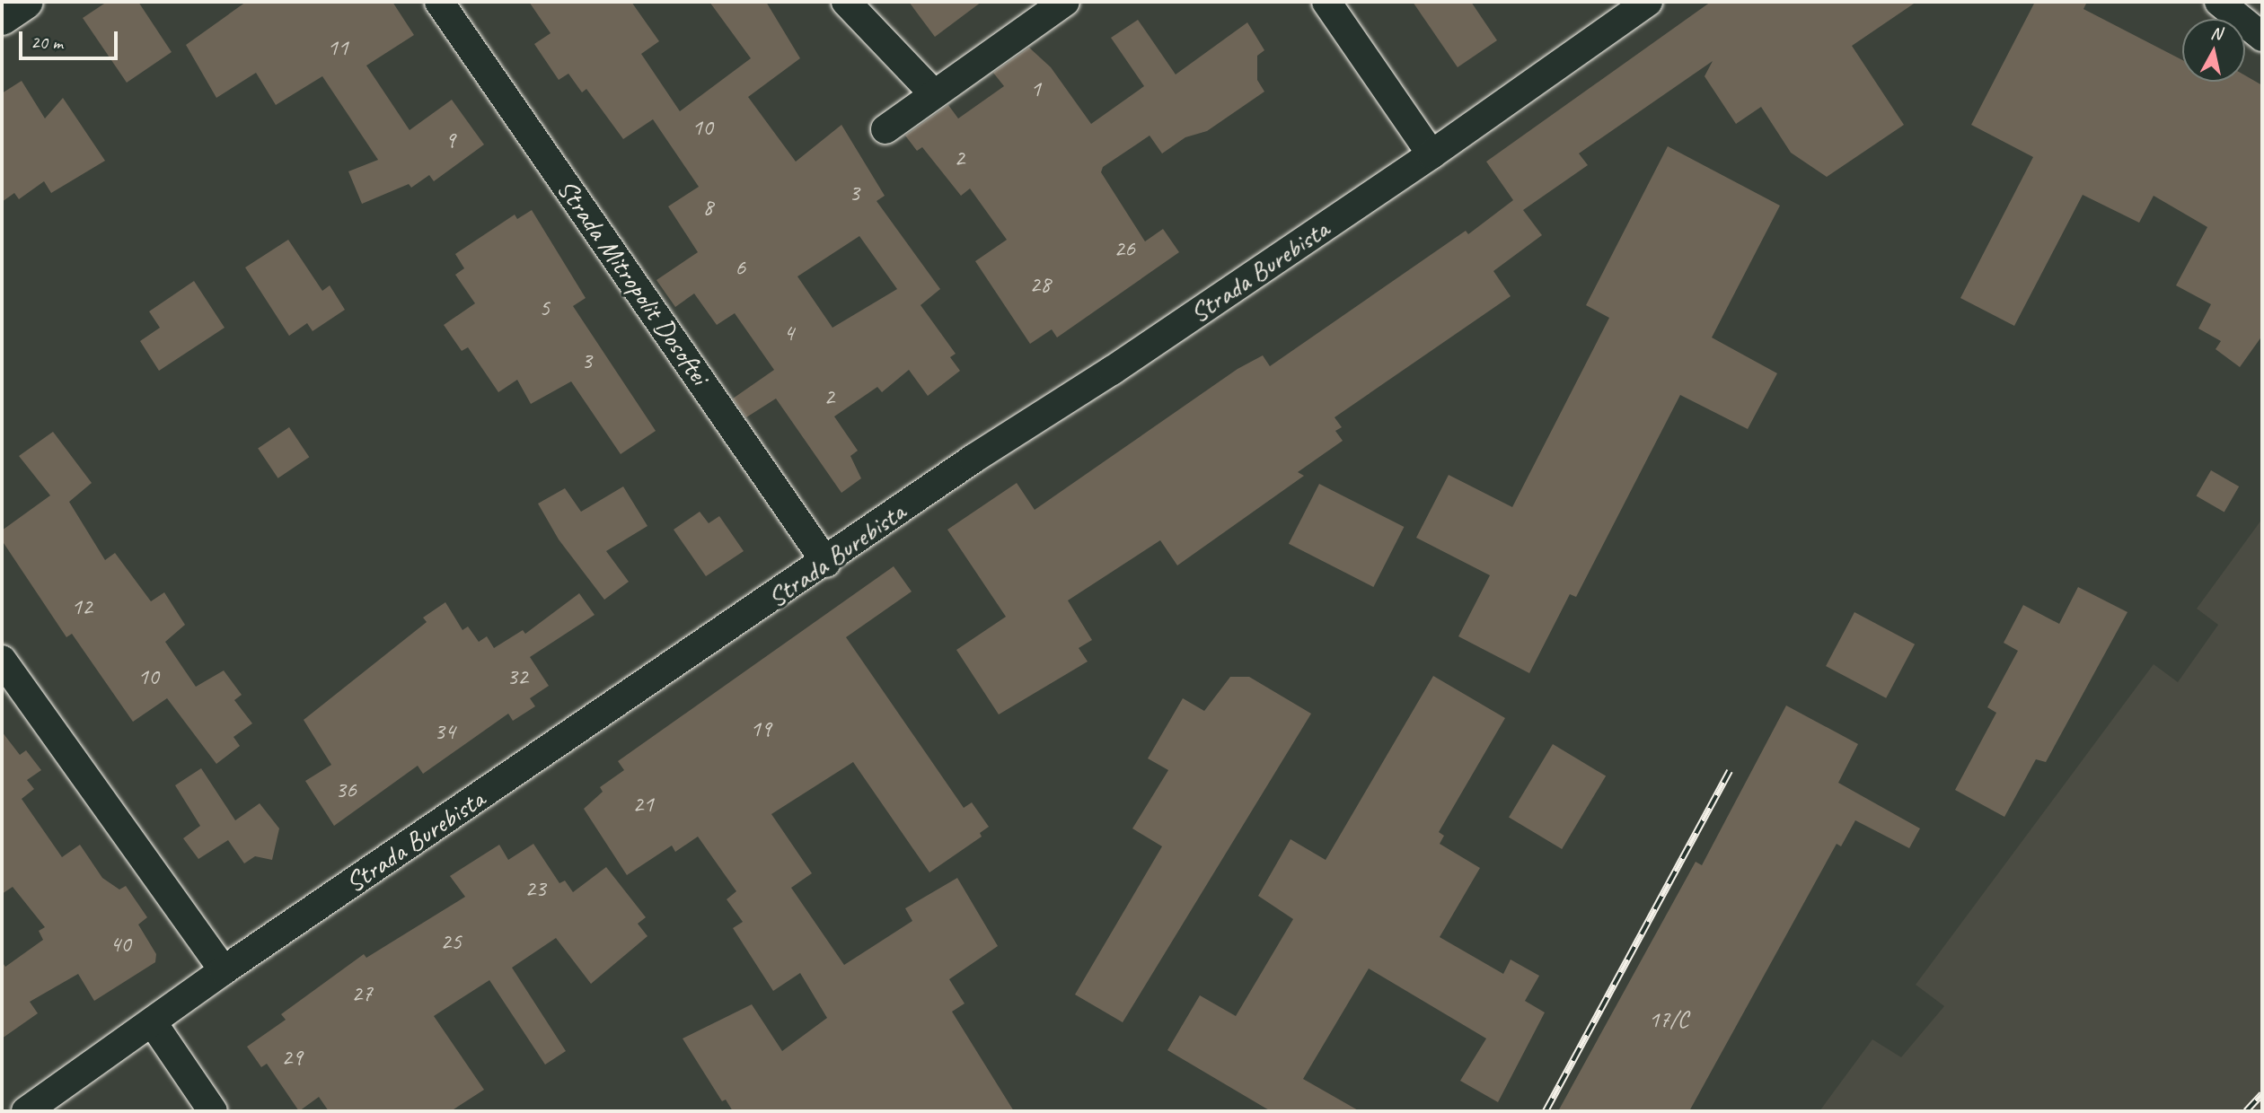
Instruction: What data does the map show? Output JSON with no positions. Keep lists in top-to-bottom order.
{
  "streets": {
    "street": ["Strada Burebista", "Strada Mitropolit Dosoftei"]
  },
  "crossings": [
    ["Strada Burebista", "Strada Mitropolit Dosoftei"]
  ],
  "house_numbers": [
    "11",
    "1",
    "10",
    "9",
    "2",
    "3",
    "8",
    "26",
    "6",
    "28",
    "5",
    "4",
    "3",
    "2",
    "12",
    "10",
    "32",
    "19",
    "34",
    "36",
    "21",
    "23",
    "25",
    "40",
    "27",
    "17/C",
    "29"
  ],
  "scale_bar": "20 m",
  "north": "top"
}
